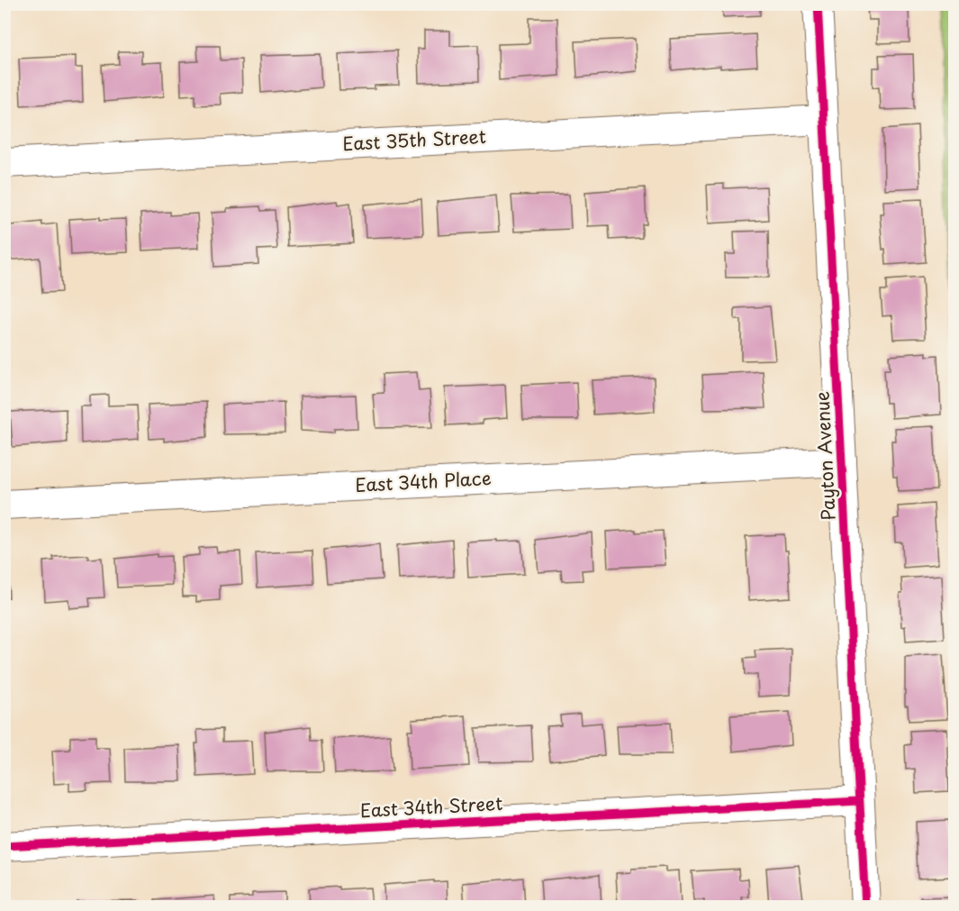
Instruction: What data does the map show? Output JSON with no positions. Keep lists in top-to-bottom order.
{
  "streets": {
    "street": [
      "East 35th Street",
      "Payton Avenue",
      "East 34th Place",
      "East 34th Street"
    ]
  },
  "crossings": [
    ["East 35th Street", "Payton Avenue"],
    ["Payton Avenue", "East 34th Place"],
    ["Payton Avenue", "East 34th Street"]
  ]
}
